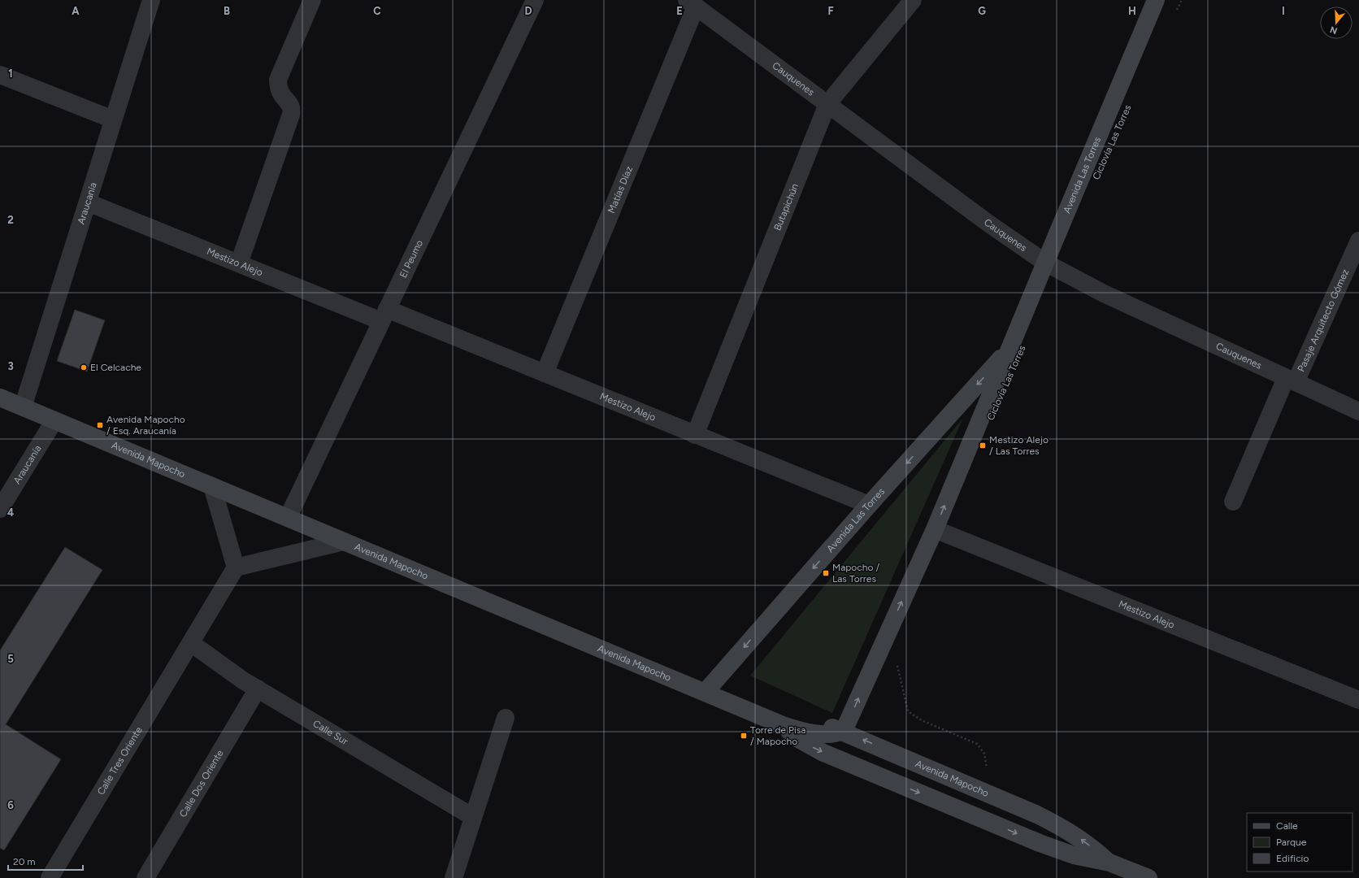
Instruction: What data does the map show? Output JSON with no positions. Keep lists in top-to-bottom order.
{
  "streets": {
    "main road": ["Avenida Las Torres", "Avenida Mapocho"],
    "street": [
      "Cauquenes",
      "Matías Díaz",
      "Araucanía",
      "Butapichún",
      "El Peumo",
      "Mestizo Alejo",
      "Pasaje Arquitecto Gómez",
      "Calle Sur",
      "Calle Tres Oriente",
      "Calle Dos Oriente"
    ]
  },
  "crossings": [
    ["Cauquenes", "Avenida Las Torres"],
    ["Cauquenes", "Matías Díaz"],
    ["Cauquenes", "Butapichún"],
    ["Cauquenes", "Pasaje Arquitecto Gómez"],
    ["Avenida Las Torres", "Mestizo Alejo"],
    ["Avenida Las Torres", "Avenida Mapocho"],
    ["Matías Díaz", "Mestizo Alejo"],
    ["Araucanía", "Mestizo Alejo"],
    ["Araucanía", "Avenida Mapocho"],
    ["Butapichún", "Mestizo Alejo"],
    ["El Peumo", "Mestizo Alejo"],
    ["El Peumo", "Avenida Mapocho"],
    ["Calle Sur", "Calle Tres Oriente"],
    ["Calle Sur", "Calle Dos Oriente"]
  ],
  "places": {
    "other": ["El Celcache"],
    "transit": [
      "Avenida Mapocho / Esq. Araucanía",
      "Mestizo Alejo / Las Torres",
      "Mapocho / Las Torres",
      "Torre de Pisa / Mapocho"
    ]
  },
  "legend": ["Calle", "Parque", "Edificio"],
  "scale_bar": "20 m",
  "north": "bottom",
  "grid": {
    "columns": [
      "A",
      "B",
      "C",
      "D",
      "E",
      "F",
      "G",
      "H",
      "I"
    ],
    "rows": [
      "1",
      "2",
      "3",
      "4",
      "5",
      "6"
    ]
  }
}
